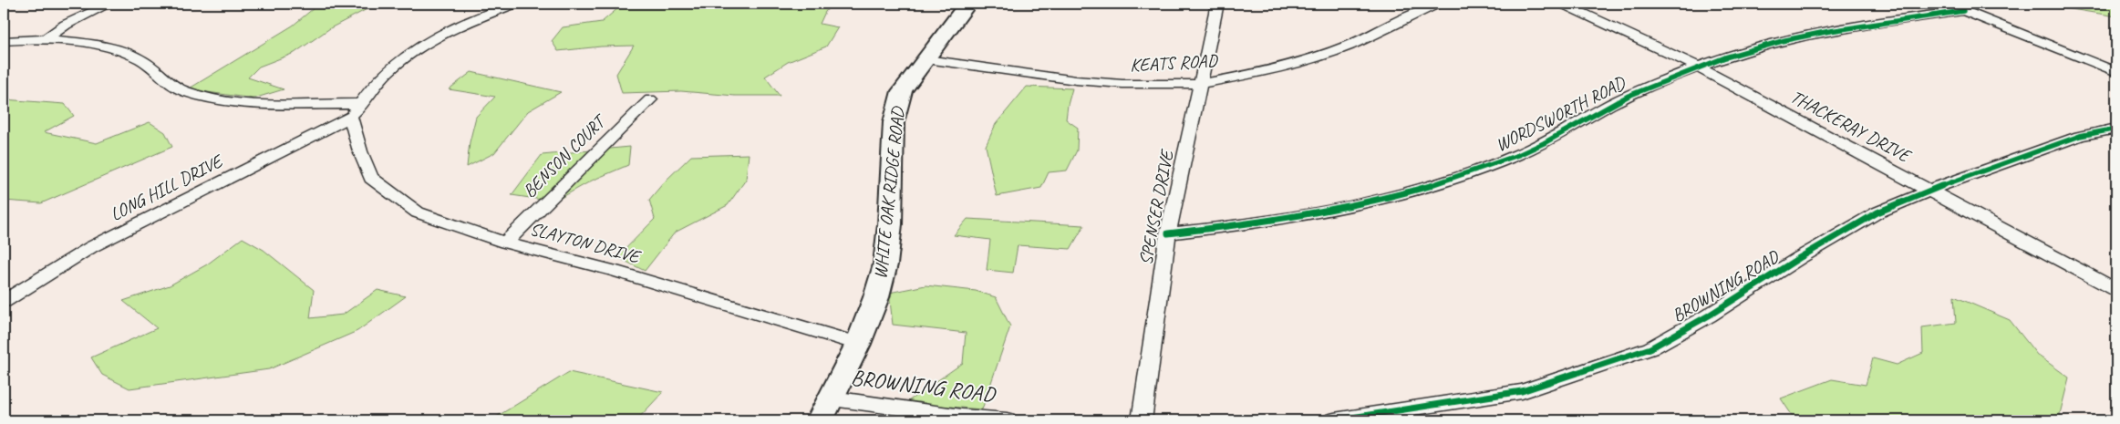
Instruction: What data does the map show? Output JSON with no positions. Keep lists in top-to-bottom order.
{
  "streets": {
    "street": [
      "KEATS ROAD",
      "WORDSWORTH ROAD",
      "THACKERAY DRIVE",
      "BENSON COURT",
      "LONG HILL DRIVE",
      "WHITE OAK RIDGE ROAD",
      "SPENSER DRIVE",
      "SLAYTON DRIVE",
      "BROWNING ROAD"
    ]
  },
  "crossings": [
    ["KEATS ROAD", "WHITE OAK RIDGE ROAD"],
    ["KEATS ROAD", "SPENSER DRIVE"],
    ["WORDSWORTH ROAD", "THACKERAY DRIVE"],
    ["WORDSWORTH ROAD", "SPENSER DRIVE"],
    ["THACKERAY DRIVE", "BROWNING ROAD"],
    ["BENSON COURT", "SLAYTON DRIVE"],
    ["LONG HILL DRIVE", "SLAYTON DRIVE"],
    ["WHITE OAK RIDGE ROAD", "SLAYTON DRIVE"],
    ["WHITE OAK RIDGE ROAD", "BROWNING ROAD"]
  ]
}
